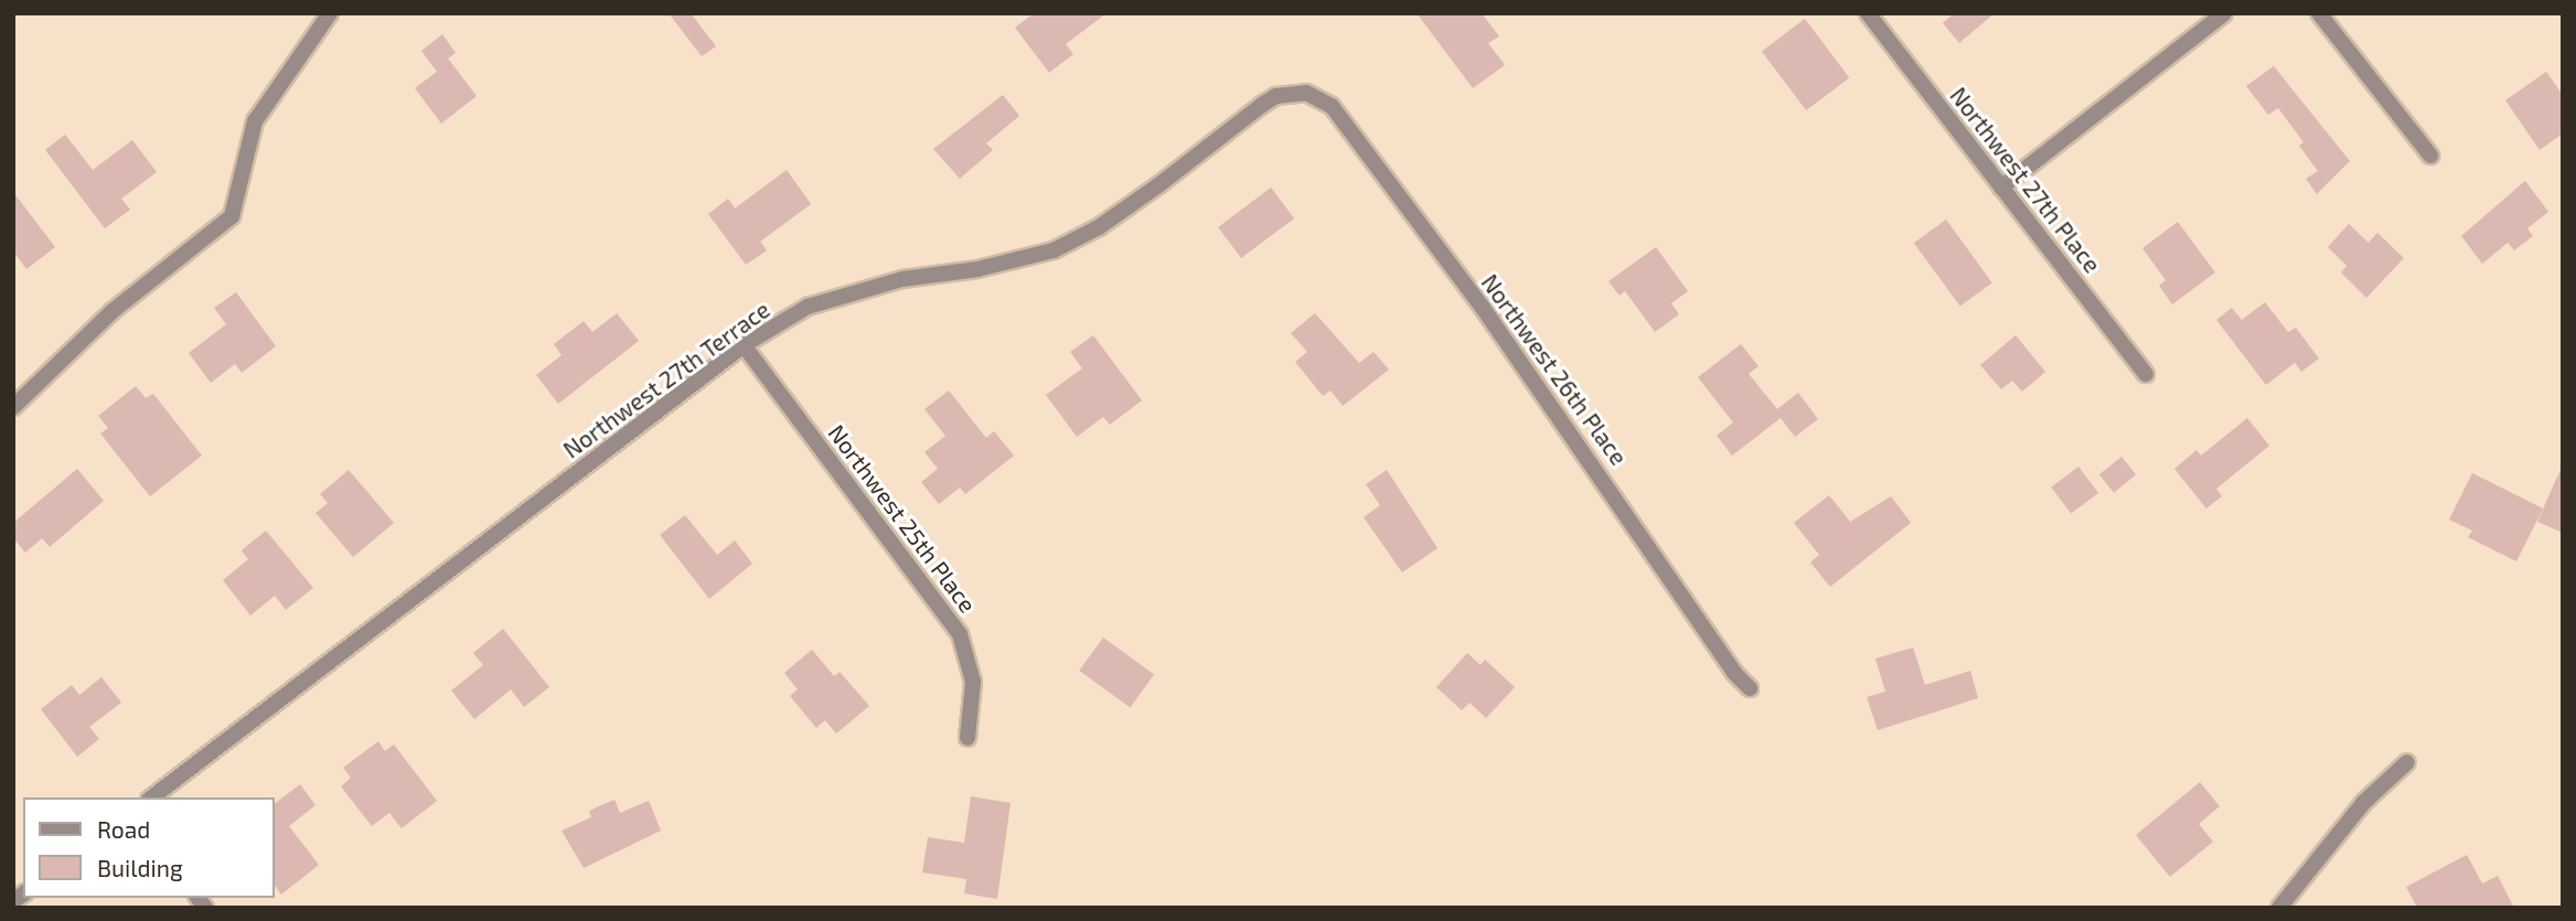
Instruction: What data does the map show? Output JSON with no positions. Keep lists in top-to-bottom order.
{
  "streets": {
    "street": [
      "Northwest 27th Place",
      "Northwest 26th Place",
      "Northwest 27th Terrace",
      "Northwest 25th Place"
    ]
  },
  "crossings": [
    ["Northwest 26th Place", "Northwest 27th Terrace"],
    ["Northwest 27th Terrace", "Northwest 25th Place"]
  ],
  "legend": ["Road", "Building"]
}
